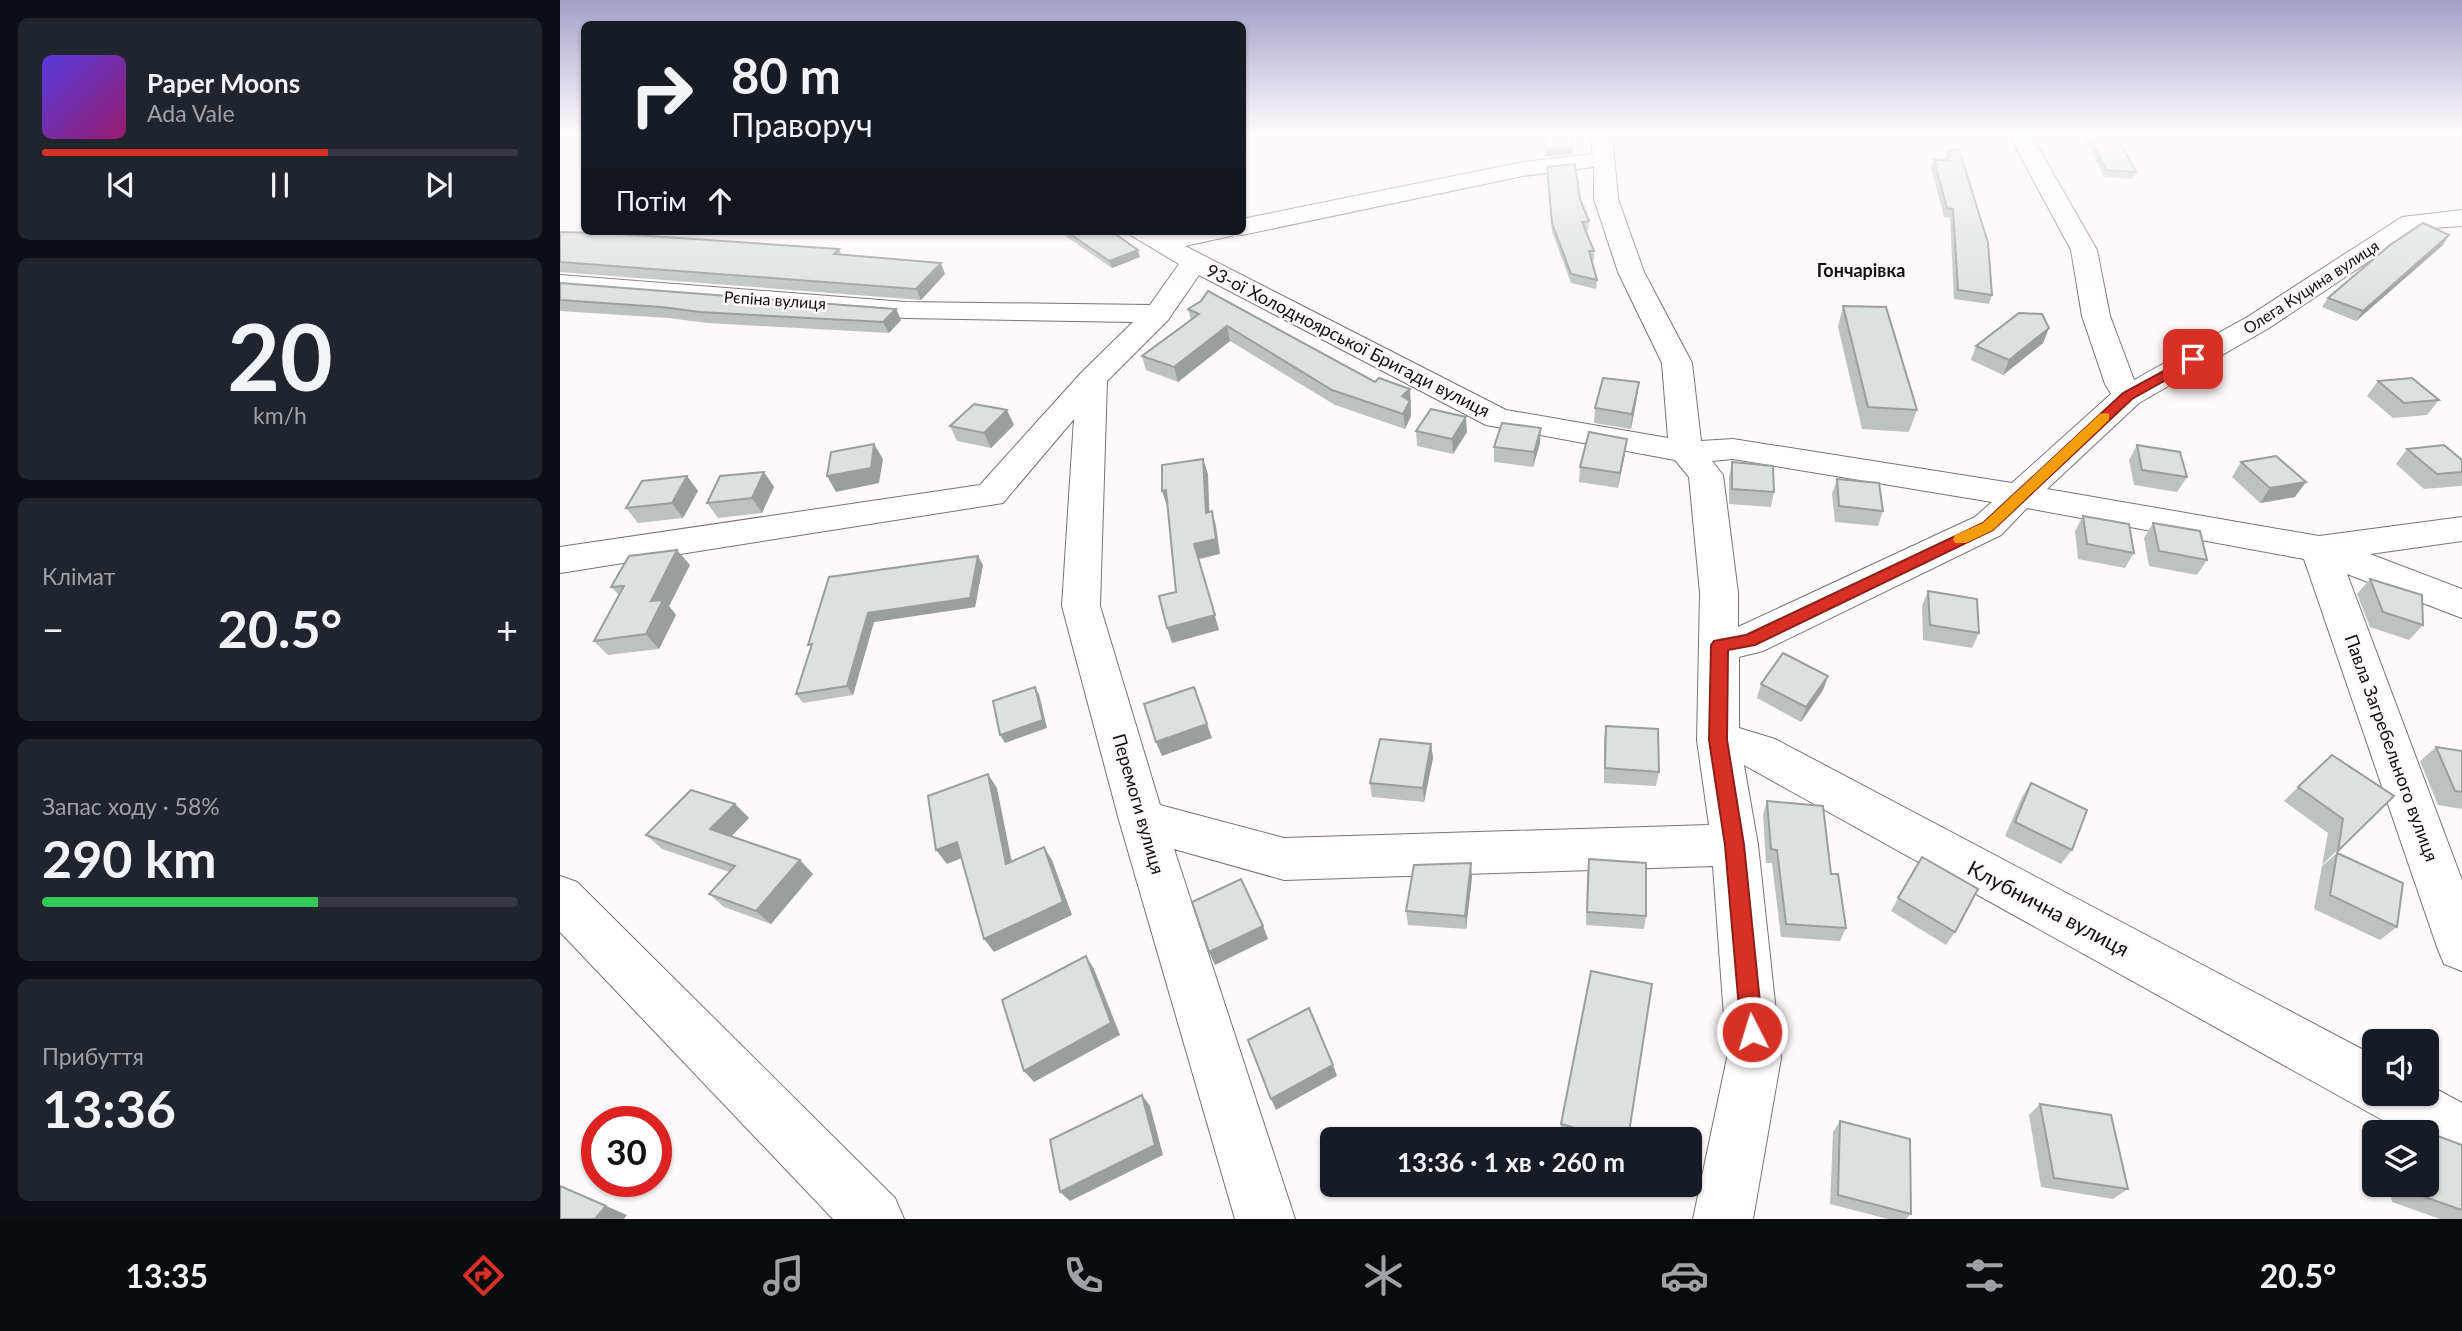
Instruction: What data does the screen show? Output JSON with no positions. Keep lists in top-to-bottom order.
{
  "streets": {
    "street": [
      "Олега Куцина вулиця",
      "Рєпіна вулиця",
      "93-ої Холодноярської Бригади вулиця",
      "Павла Загребельного вулиця",
      "Перемоги вулиця",
      "Клубнична вулиця"
    ]
  },
  "crossings": [
    ["Олега Куцина вулиця", "93-ої Холодноярської Бригади вулиця"],
    ["93-ої Холодноярської Бригади вулиця", "Павла Загребельного вулиця"]
  ],
  "districts": ["Гончарівка"],
  "page": {
    "turn": ["80 m", "Праворуч"],
    "song": ["Paper Moons", "Ada Vale"],
    "then": "Потім",
    "tile": [
      ["20", "km/h"],
      "Клімат",
      ["Запас ходу · 58%", "290 km"],
      ["Прибуття", "13:36"]
    ],
    "heat": ["−", "20.5°", "+"],
    "limit": "30",
    "trip": "13:36 · 1 хв · 260 m",
    "tabs": ["13:35", "20.5°"]
  }
}
